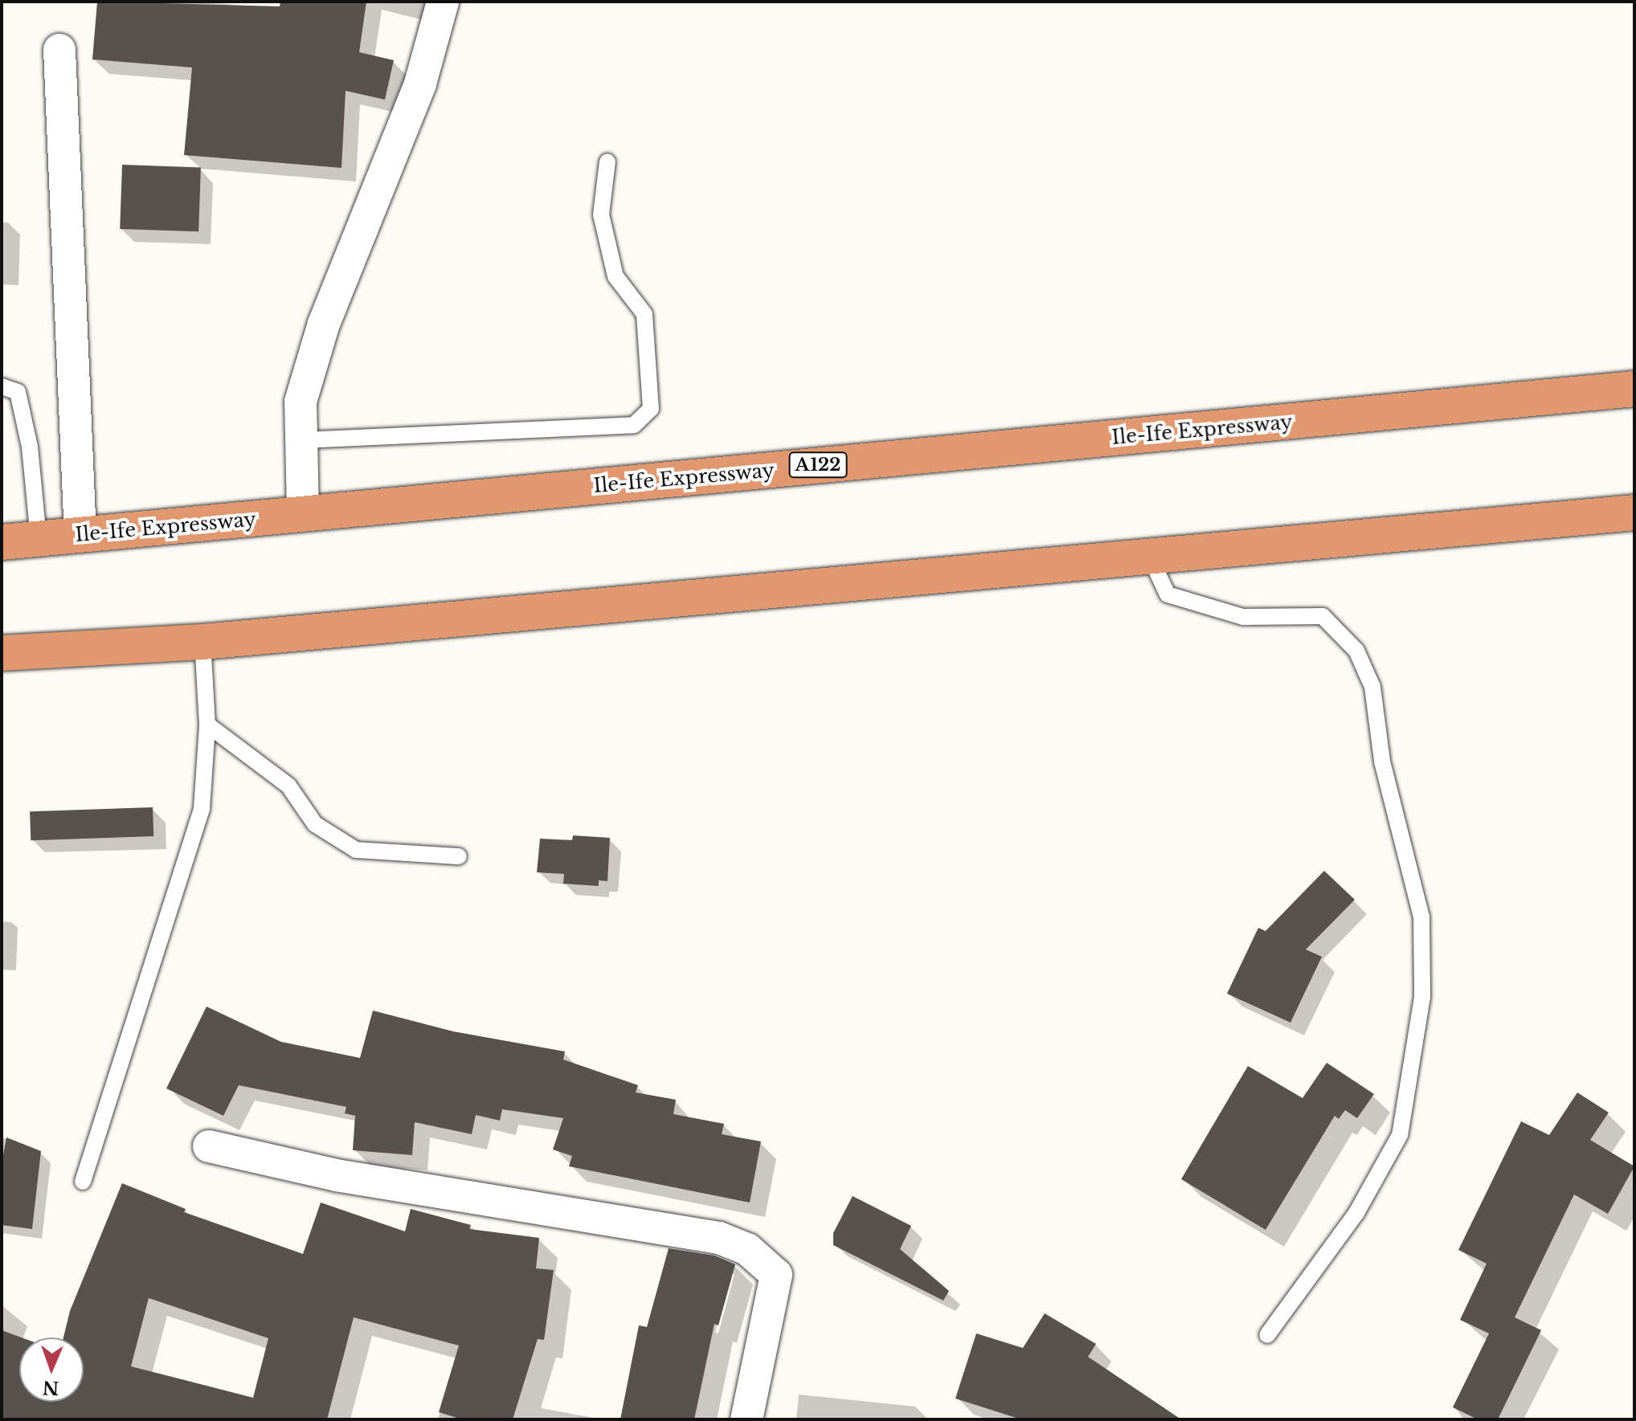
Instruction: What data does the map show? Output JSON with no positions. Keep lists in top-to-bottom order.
{
  "streets": {
    "highway": ["Ile-Ife Expressway", "A122"]
  },
  "north": "bottom"
}
